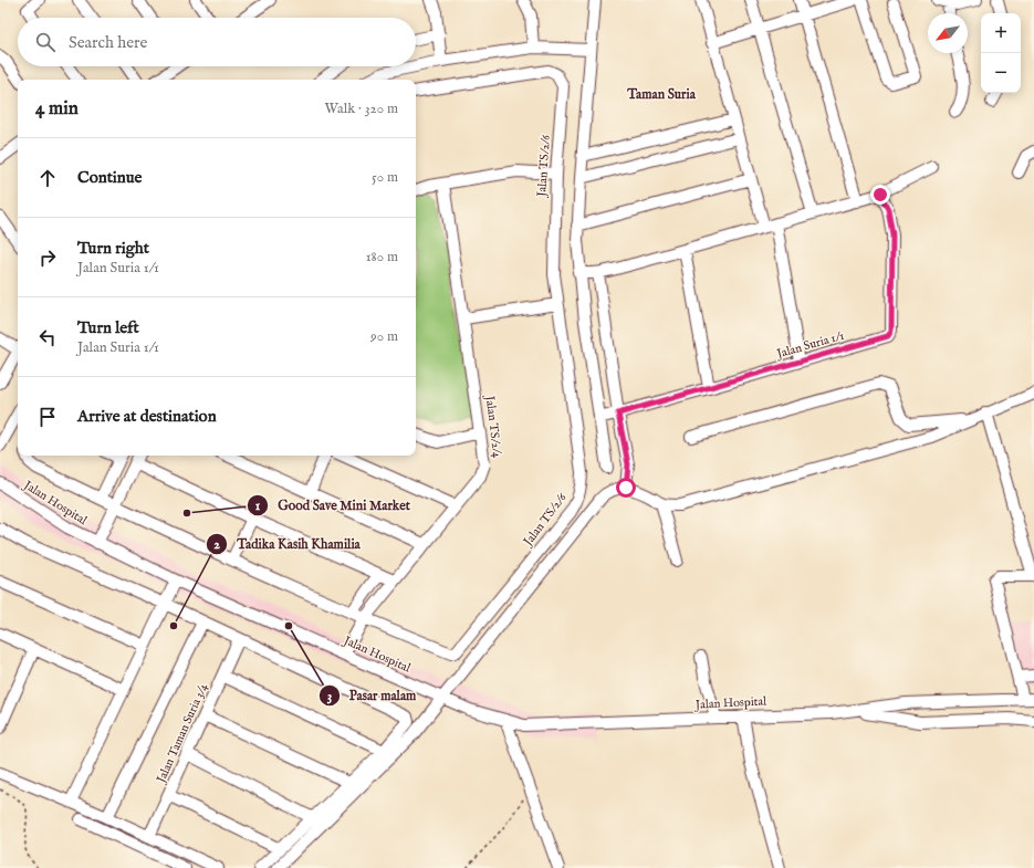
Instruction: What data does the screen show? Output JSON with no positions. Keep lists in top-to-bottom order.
{
  "streets": {
    "street": [
      "Jalan TS/2/6",
      "Jalan Suria 1/1",
      "Jalan TS/2/4",
      "Jalan Hospital",
      "Jalan Taman Suria 3/4"
    ]
  },
  "crossings": [
    ["Jalan TS/2/6", "Jalan TS/2/4"],
    ["Jalan TS/2/4", "Jalan Hospital"]
  ],
  "districts": ["Taman Suria"],
  "places": ["Good Save Mini Market", "Tadika Kasih Khamilia", "Pasar malam"],
  "north": "bottom left",
  "page": {
    "map_buttons": ["+", "−"],
    "search": "Search here",
    "heading": ["4 min", "Walk · 320 m"],
    "list": [
      ["Continue", "50 m"],
      ["Turn right", "Jalan Suria 1/1", "180 m"],
      ["Turn left", "Jalan Suria 1/1", "90 m"],
      "Arrive at destination"
    ]
  }
}
